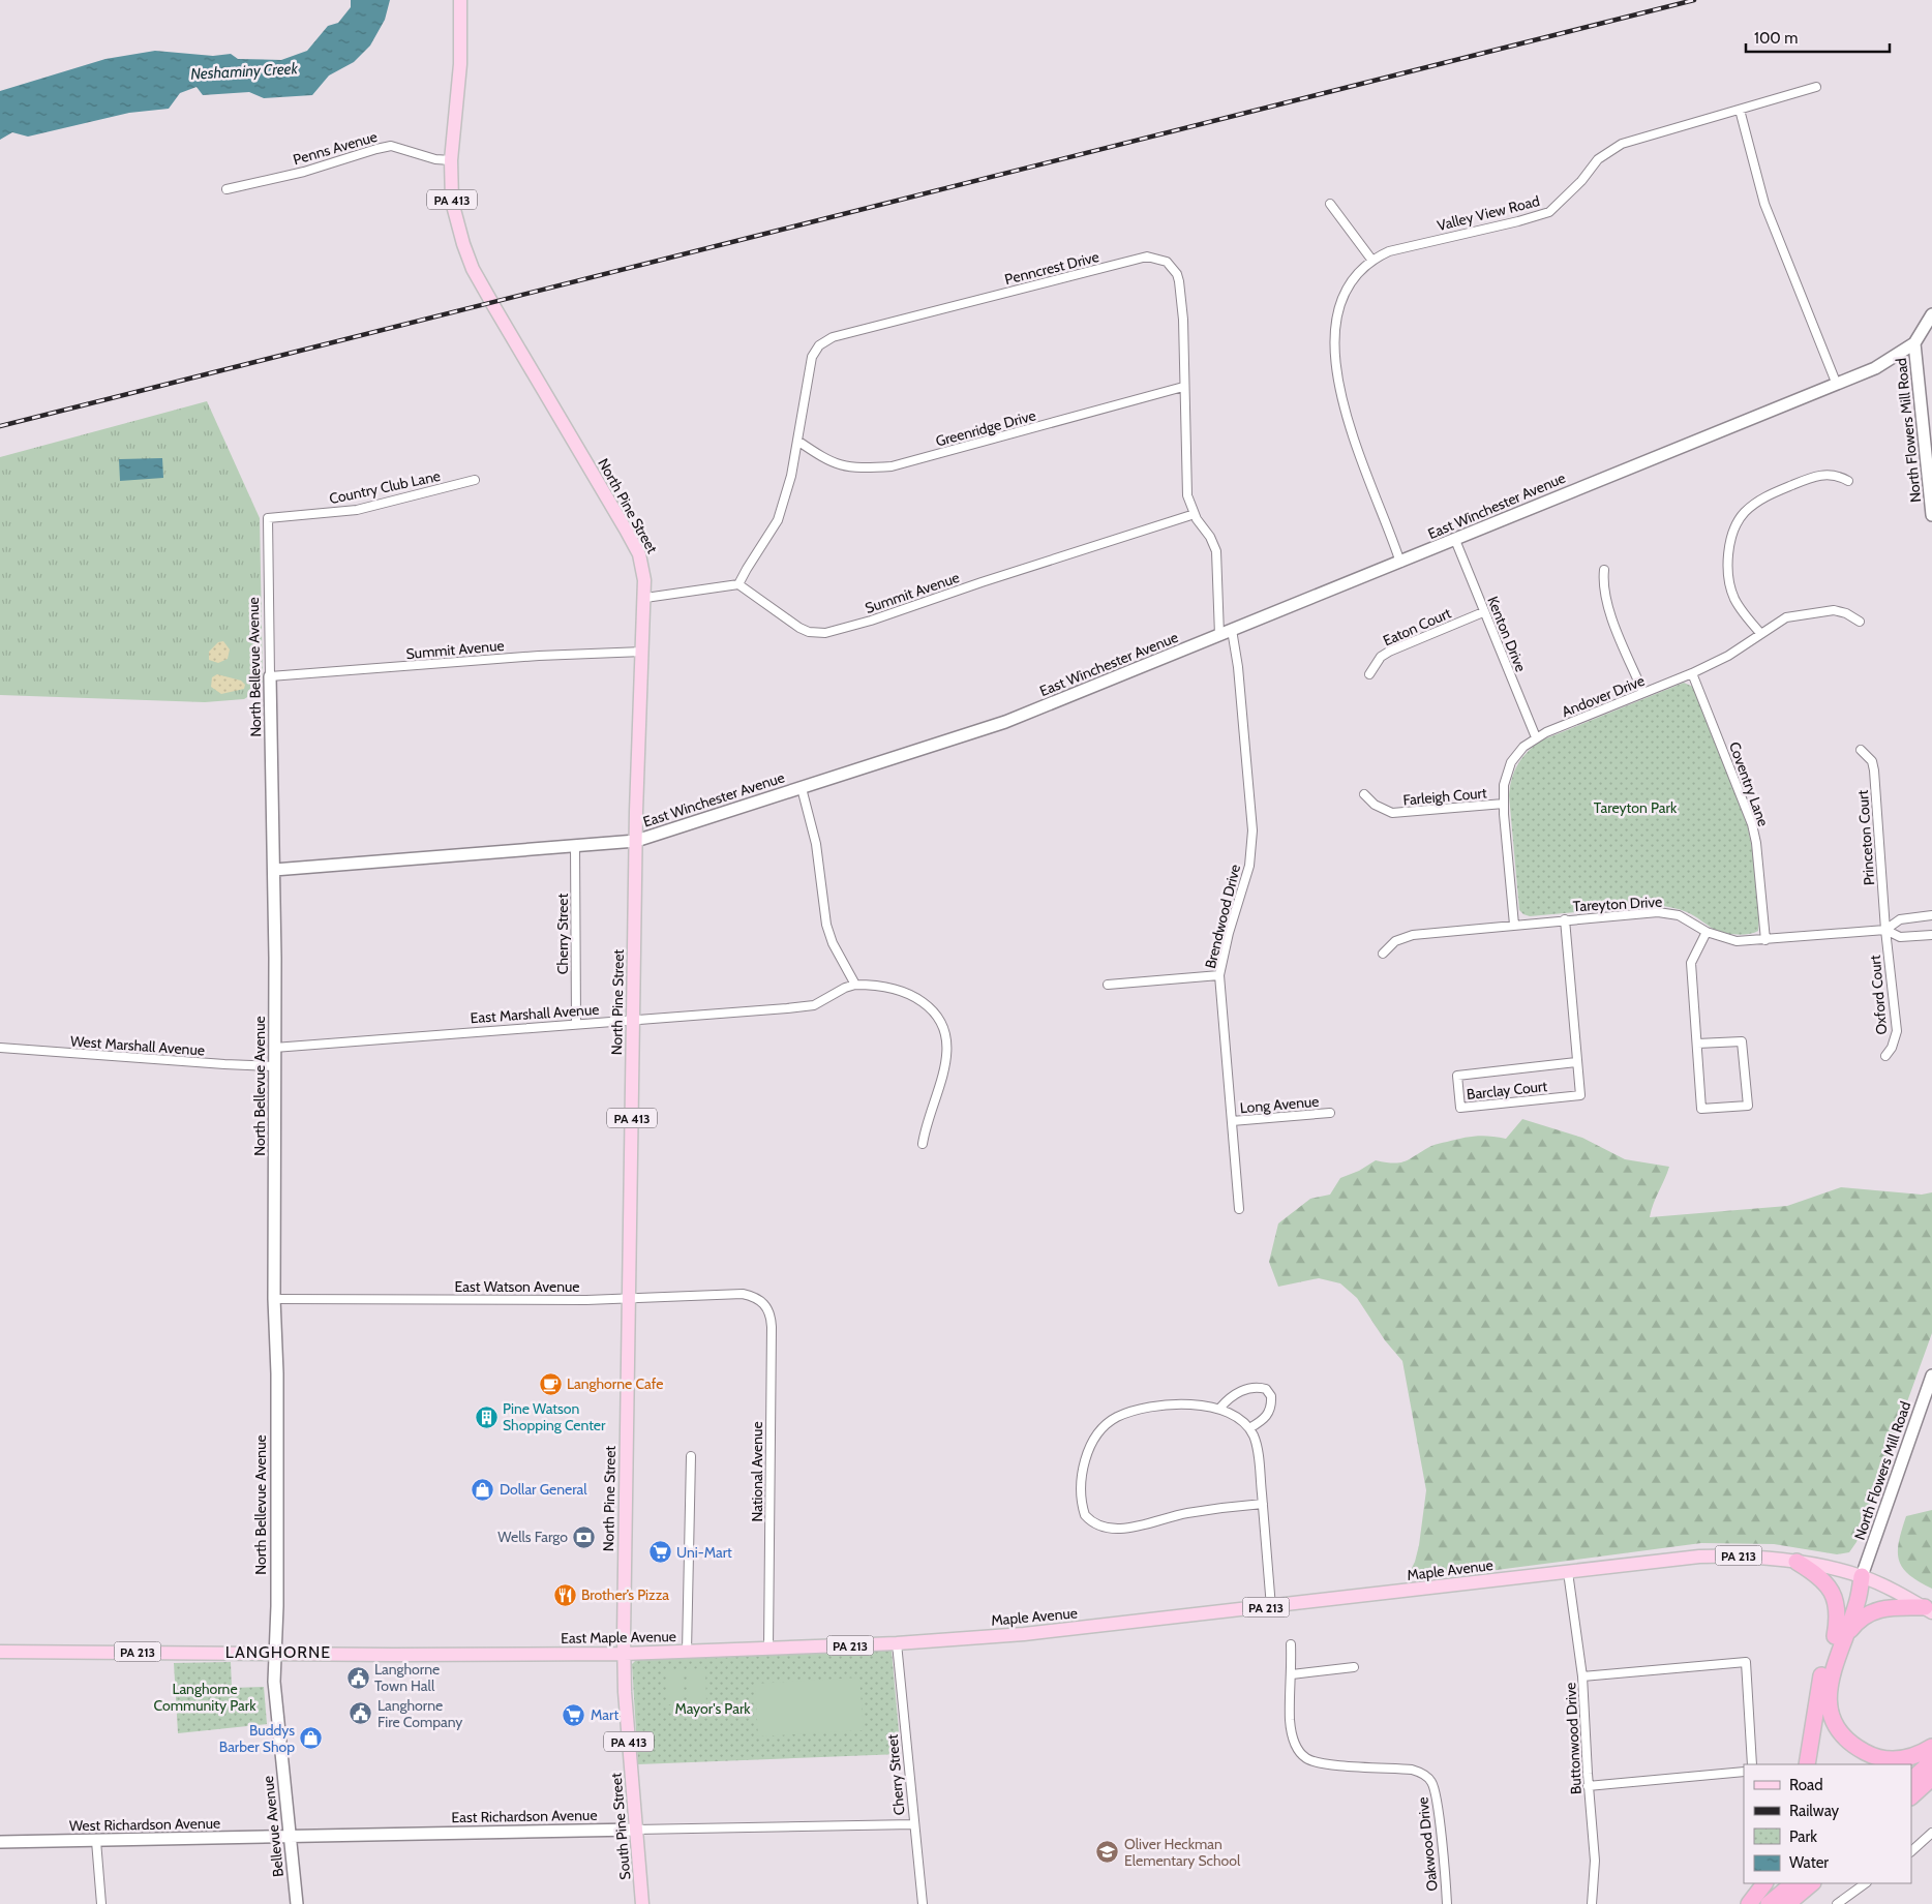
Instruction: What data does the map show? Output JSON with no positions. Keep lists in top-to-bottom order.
{
  "streets": {
    "main road": [
      "PA 413",
      "North Pine Street",
      "PA 213",
      "Maple Avenue",
      "East Maple Avenue",
      "South Pine Street"
    ],
    "street": [
      "Penns Avenue",
      "Valley View Road",
      "Penncrest Drive",
      "Greenridge Drive",
      "North Flowers Mill Road",
      "Country Club Lane",
      "East Winchester Avenue",
      "Summit Avenue",
      "Eaton Court",
      "Kenton Drive",
      "North Bellevue Avenue",
      "Andover Drive",
      "Coventry Lane",
      "Farleigh Court",
      "Princeton Court",
      "Tareyton Drive",
      "Brendwood Drive",
      "Cherry Street",
      "Oxford Court",
      "East Marshall Avenue",
      "West Marshall Avenue",
      "Barclay Court",
      "Long Avenue",
      "East Watson Avenue",
      "National Avenue",
      "Buttonwood Drive",
      "East Richardson Avenue",
      "West Richardson Avenue",
      "Bellevue Avenue",
      "Oakwood Drive"
    ]
  },
  "crossings": [
    ["Penns Avenue", "PA 413"],
    ["Penns Avenue", "North Pine Street"],
    ["PA 413", "North Pine Street"],
    ["Valley View Road", "East Winchester Avenue"],
    ["Penncrest Drive", "Greenridge Drive"],
    ["Penncrest Drive", "East Winchester Avenue"],
    ["Penncrest Drive", "Summit Avenue"],
    ["North Flowers Mill Road", "East Winchester Avenue"],
    ["North Flowers Mill Road", "Maple Avenue"],
    ["Country Club Lane", "North Bellevue Avenue"],
    ["North Pine Street", "East Winchester Avenue"],
    ["North Pine Street", "Summit Avenue"],
    ["North Pine Street", "East Marshall Avenue"],
    ["North Pine Street", "East Watson Avenue"],
    ["North Pine Street", "East Maple Avenue"],
    ["North Pine Street", "South Pine Street"],
    ["East Winchester Avenue", "Kenton Drive"],
    ["East Winchester Avenue", "North Bellevue Avenue"],
    ["East Winchester Avenue", "Brendwood Drive"],
    ["East Winchester Avenue", "Cherry Street"],
    ["Summit Avenue", "North Bellevue Avenue"],
    ["Eaton Court", "Kenton Drive"],
    ["Kenton Drive", "Andover Drive"],
    ["North Bellevue Avenue", "East Marshall Avenue"],
    ["North Bellevue Avenue", "West Marshall Avenue"],
    ["North Bellevue Avenue", "East Watson Avenue"],
    ["North Bellevue Avenue", "PA 213"],
    ["North Bellevue Avenue", "East Maple Avenue"],
    ["North Bellevue Avenue", "Bellevue Avenue"],
    ["Andover Drive", "Coventry Lane"],
    ["Andover Drive", "Farleigh Court"],
    ["Andover Drive", "Tareyton Drive"],
    ["Coventry Lane", "Tareyton Drive"],
    ["Princeton Court", "Tareyton Drive"],
    ["Princeton Court", "Oxford Court"],
    ["Tareyton Drive", "Oxford Court"],
    ["Tareyton Drive", "Barclay Court"],
    ["Brendwood Drive", "Long Avenue"],
    ["Cherry Street", "East Marshall Avenue"],
    ["Cherry Street", "East Maple Avenue"],
    ["Cherry Street", "East Richardson Avenue"],
    ["East Watson Avenue", "National Avenue"],
    ["National Avenue", "East Maple Avenue"],
    ["PA 213", "East Maple Avenue"],
    ["PA 213", "Bellevue Avenue"],
    ["Maple Avenue", "East Maple Avenue"],
    ["Maple Avenue", "Buttonwood Drive"],
    ["East Maple Avenue", "Bellevue Avenue"],
    ["East Maple Avenue", "South Pine Street"],
    ["East Richardson Avenue", "West Richardson Avenue"],
    ["East Richardson Avenue", "Bellevue Avenue"],
    ["East Richardson Avenue", "South Pine Street"],
    ["West Richardson Avenue", "Bellevue Avenue"]
  ],
  "districts": ["LANGHORNE"],
  "water": ["Neshaminy Creek"],
  "parks": ["Tareyton Park", "Langhorne Community Park", "Mayor's Park"],
  "places": {
    "cafe": ["Langhorne Cafe"],
    "building": ["Pine Watson Shopping Center"],
    "shop": ["Dollar General", "Buddys Barber Shop"],
    "bank": ["Wells Fargo"],
    "supermarket": ["Uni-Mart", "Mart"],
    "restaurant": ["Brother’s Pizza"],
    "public building": ["Langhorne Town Hall", "Langhorne Fire Company"],
    "school or university": ["Oliver Heckman Elementary School"]
  },
  "legend": [
    "Road",
    "Railway",
    "Park",
    "Water"
  ],
  "scale_bar": "100 m"
}
